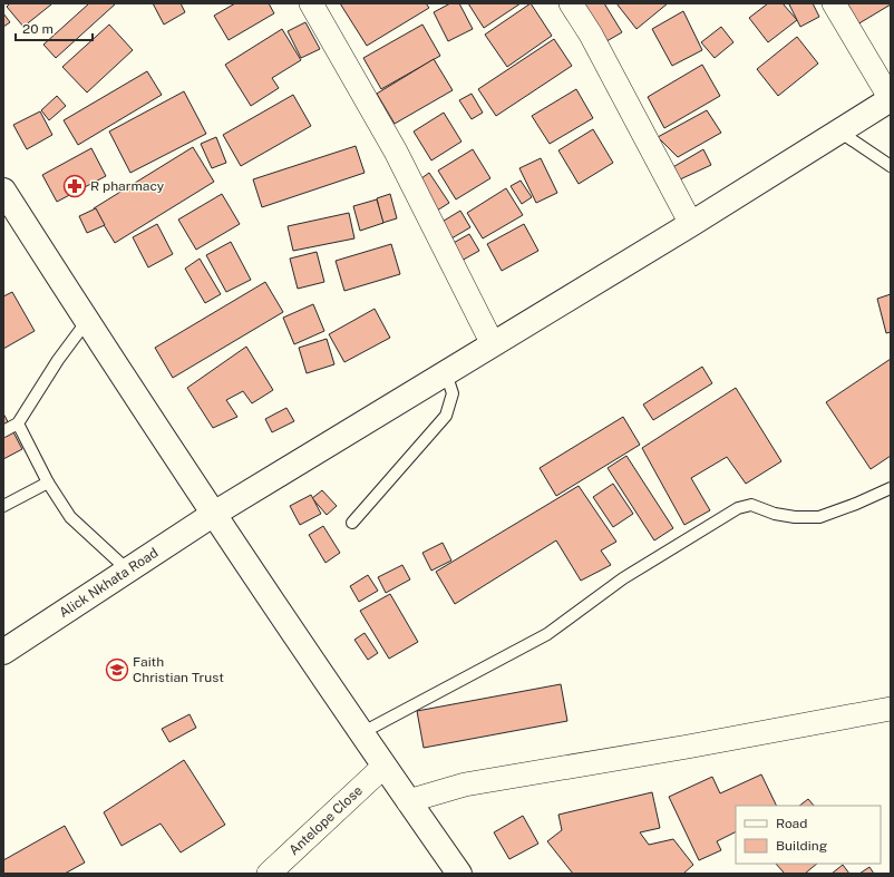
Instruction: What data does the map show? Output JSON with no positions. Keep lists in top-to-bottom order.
{
  "streets": {
    "main road": ["Alick Nkhata Road"],
    "street": ["Antelope Close"]
  },
  "places": {
    "pharmacy": ["R pharmacy"],
    "school or university": ["Faith Christian Trust"]
  },
  "legend": ["Road", "Building"],
  "scale_bar": "20 m"
}
